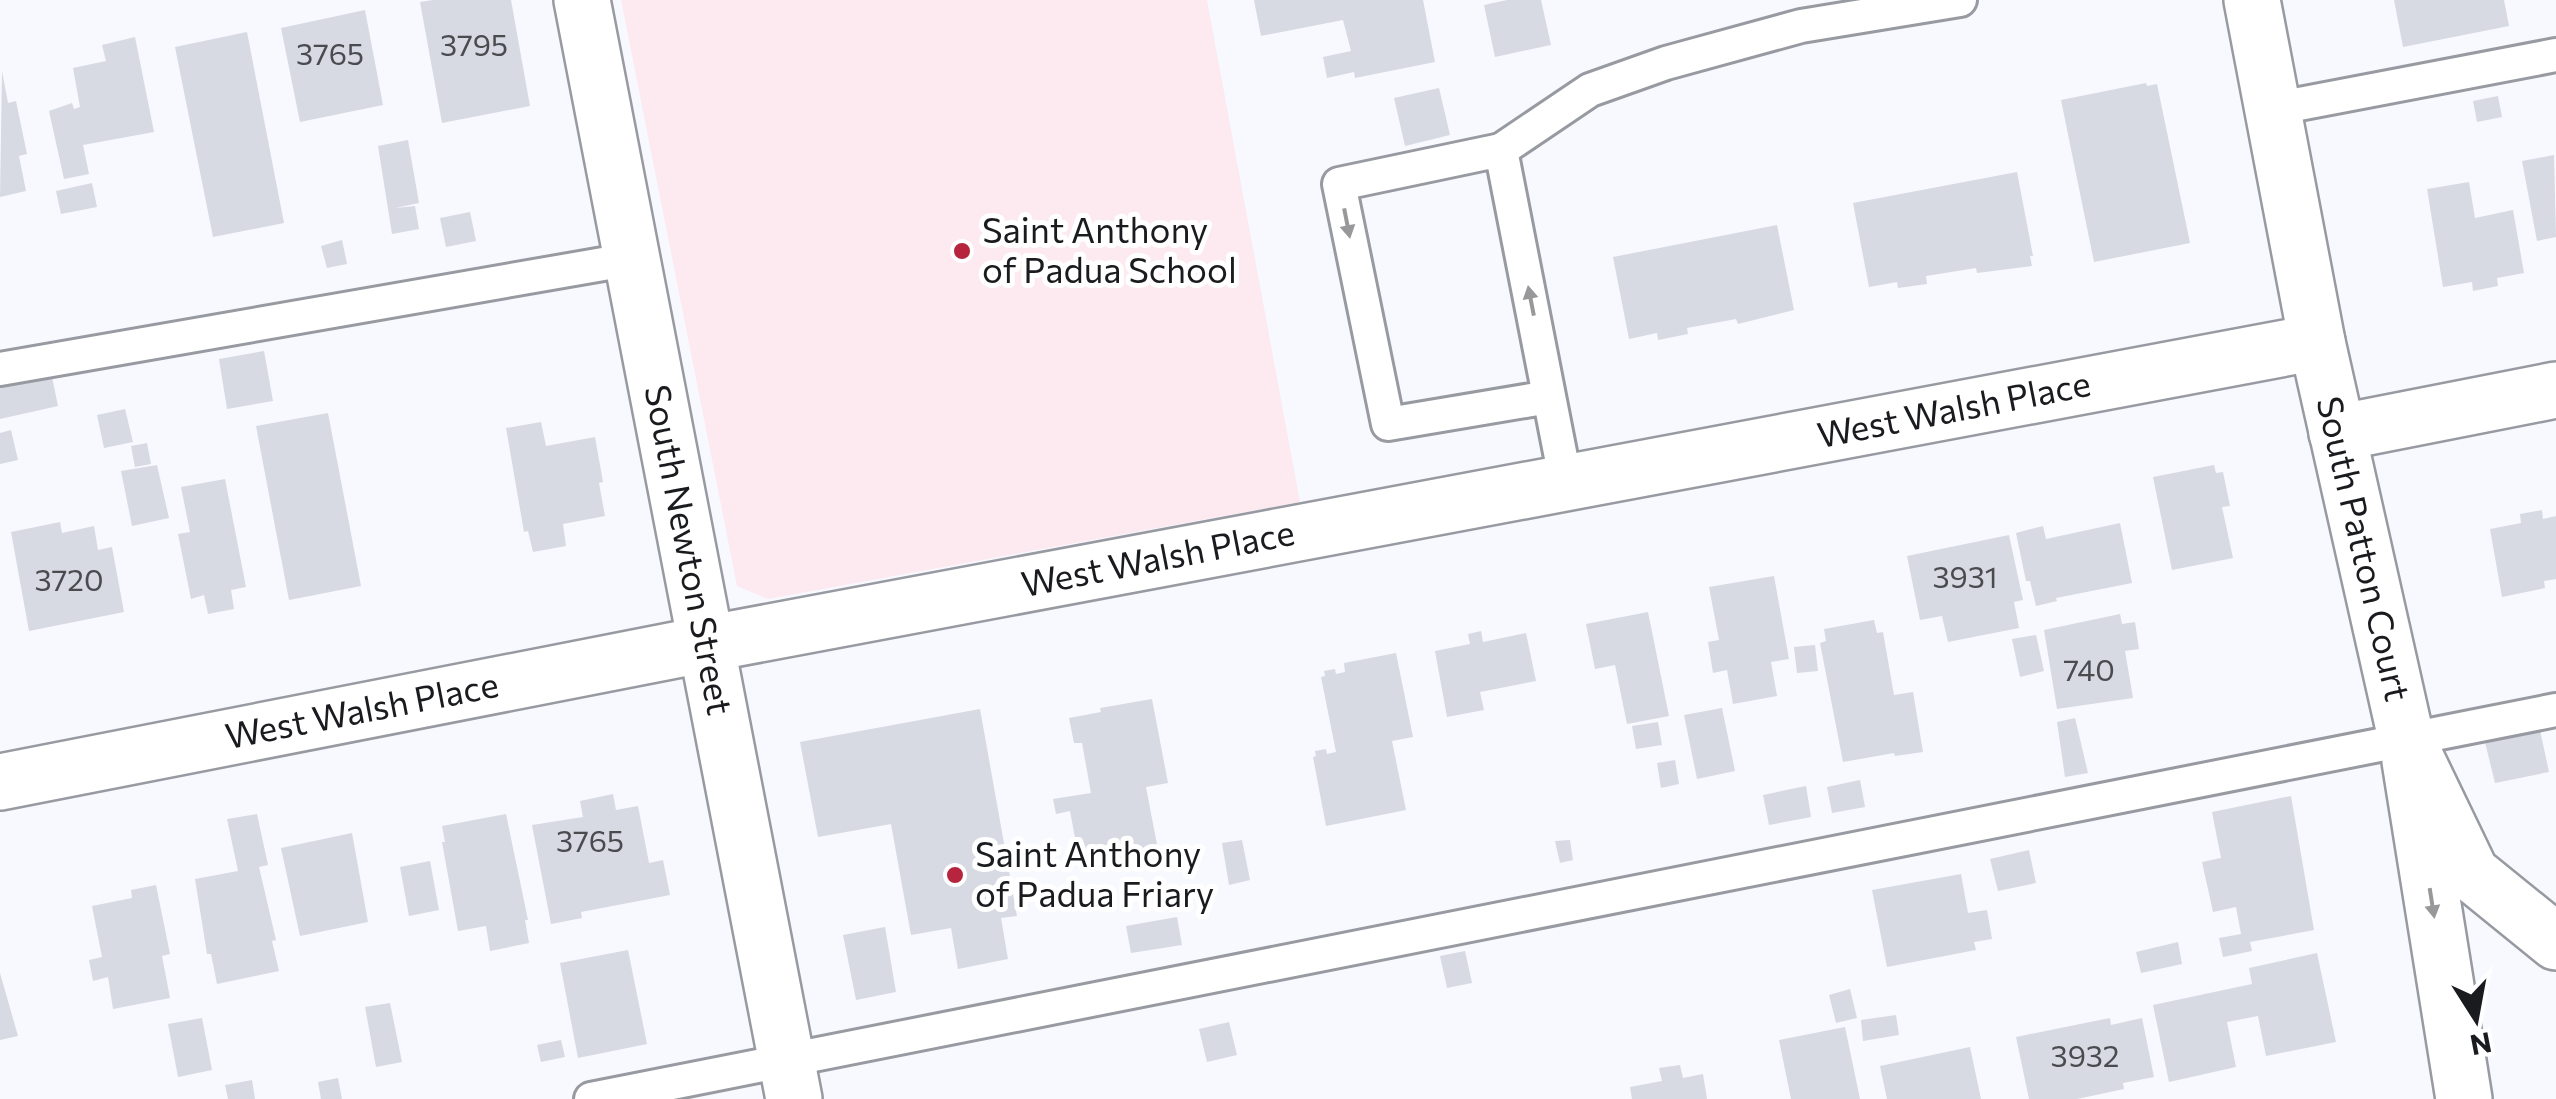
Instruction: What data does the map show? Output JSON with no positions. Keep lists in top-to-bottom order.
{
  "streets": {
    "street": ["West Walsh Place", "South Patton Court", "South Newton Street"]
  },
  "crossings": [
    ["West Walsh Place", "South Patton Court"],
    ["West Walsh Place", "South Newton Street"]
  ],
  "places": ["Saint Anthony of Padua School", "Saint Anthony of Padua Friary"],
  "house_numbers": [
    "3795",
    "3765",
    "3931",
    "3720",
    "740",
    "3765",
    "3932"
  ],
  "north": "bottom"
}
